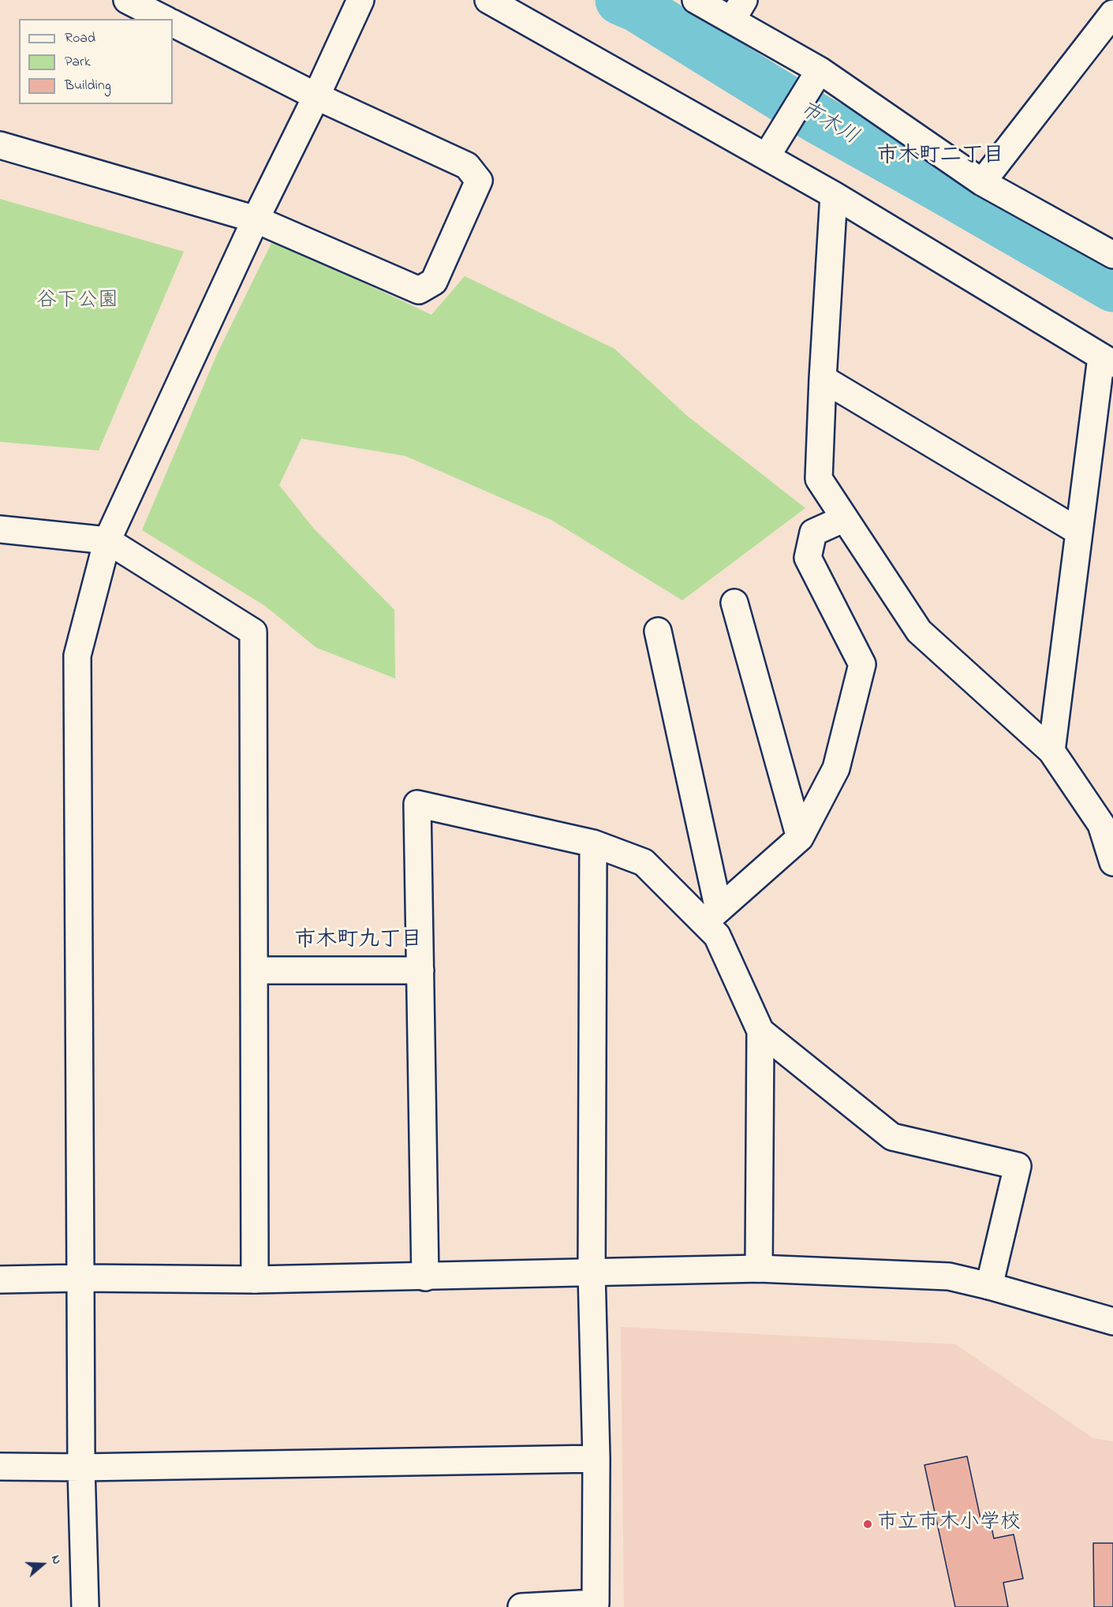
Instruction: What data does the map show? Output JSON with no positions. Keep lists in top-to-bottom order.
{
  "districts": ["市木町二丁目", "市木町九丁目"],
  "water": ["市木川"],
  "parks": ["谷下公園"],
  "places": ["市立市木小学校"],
  "legend": ["Road", "Park", "Building"],
  "north": "right"
}
